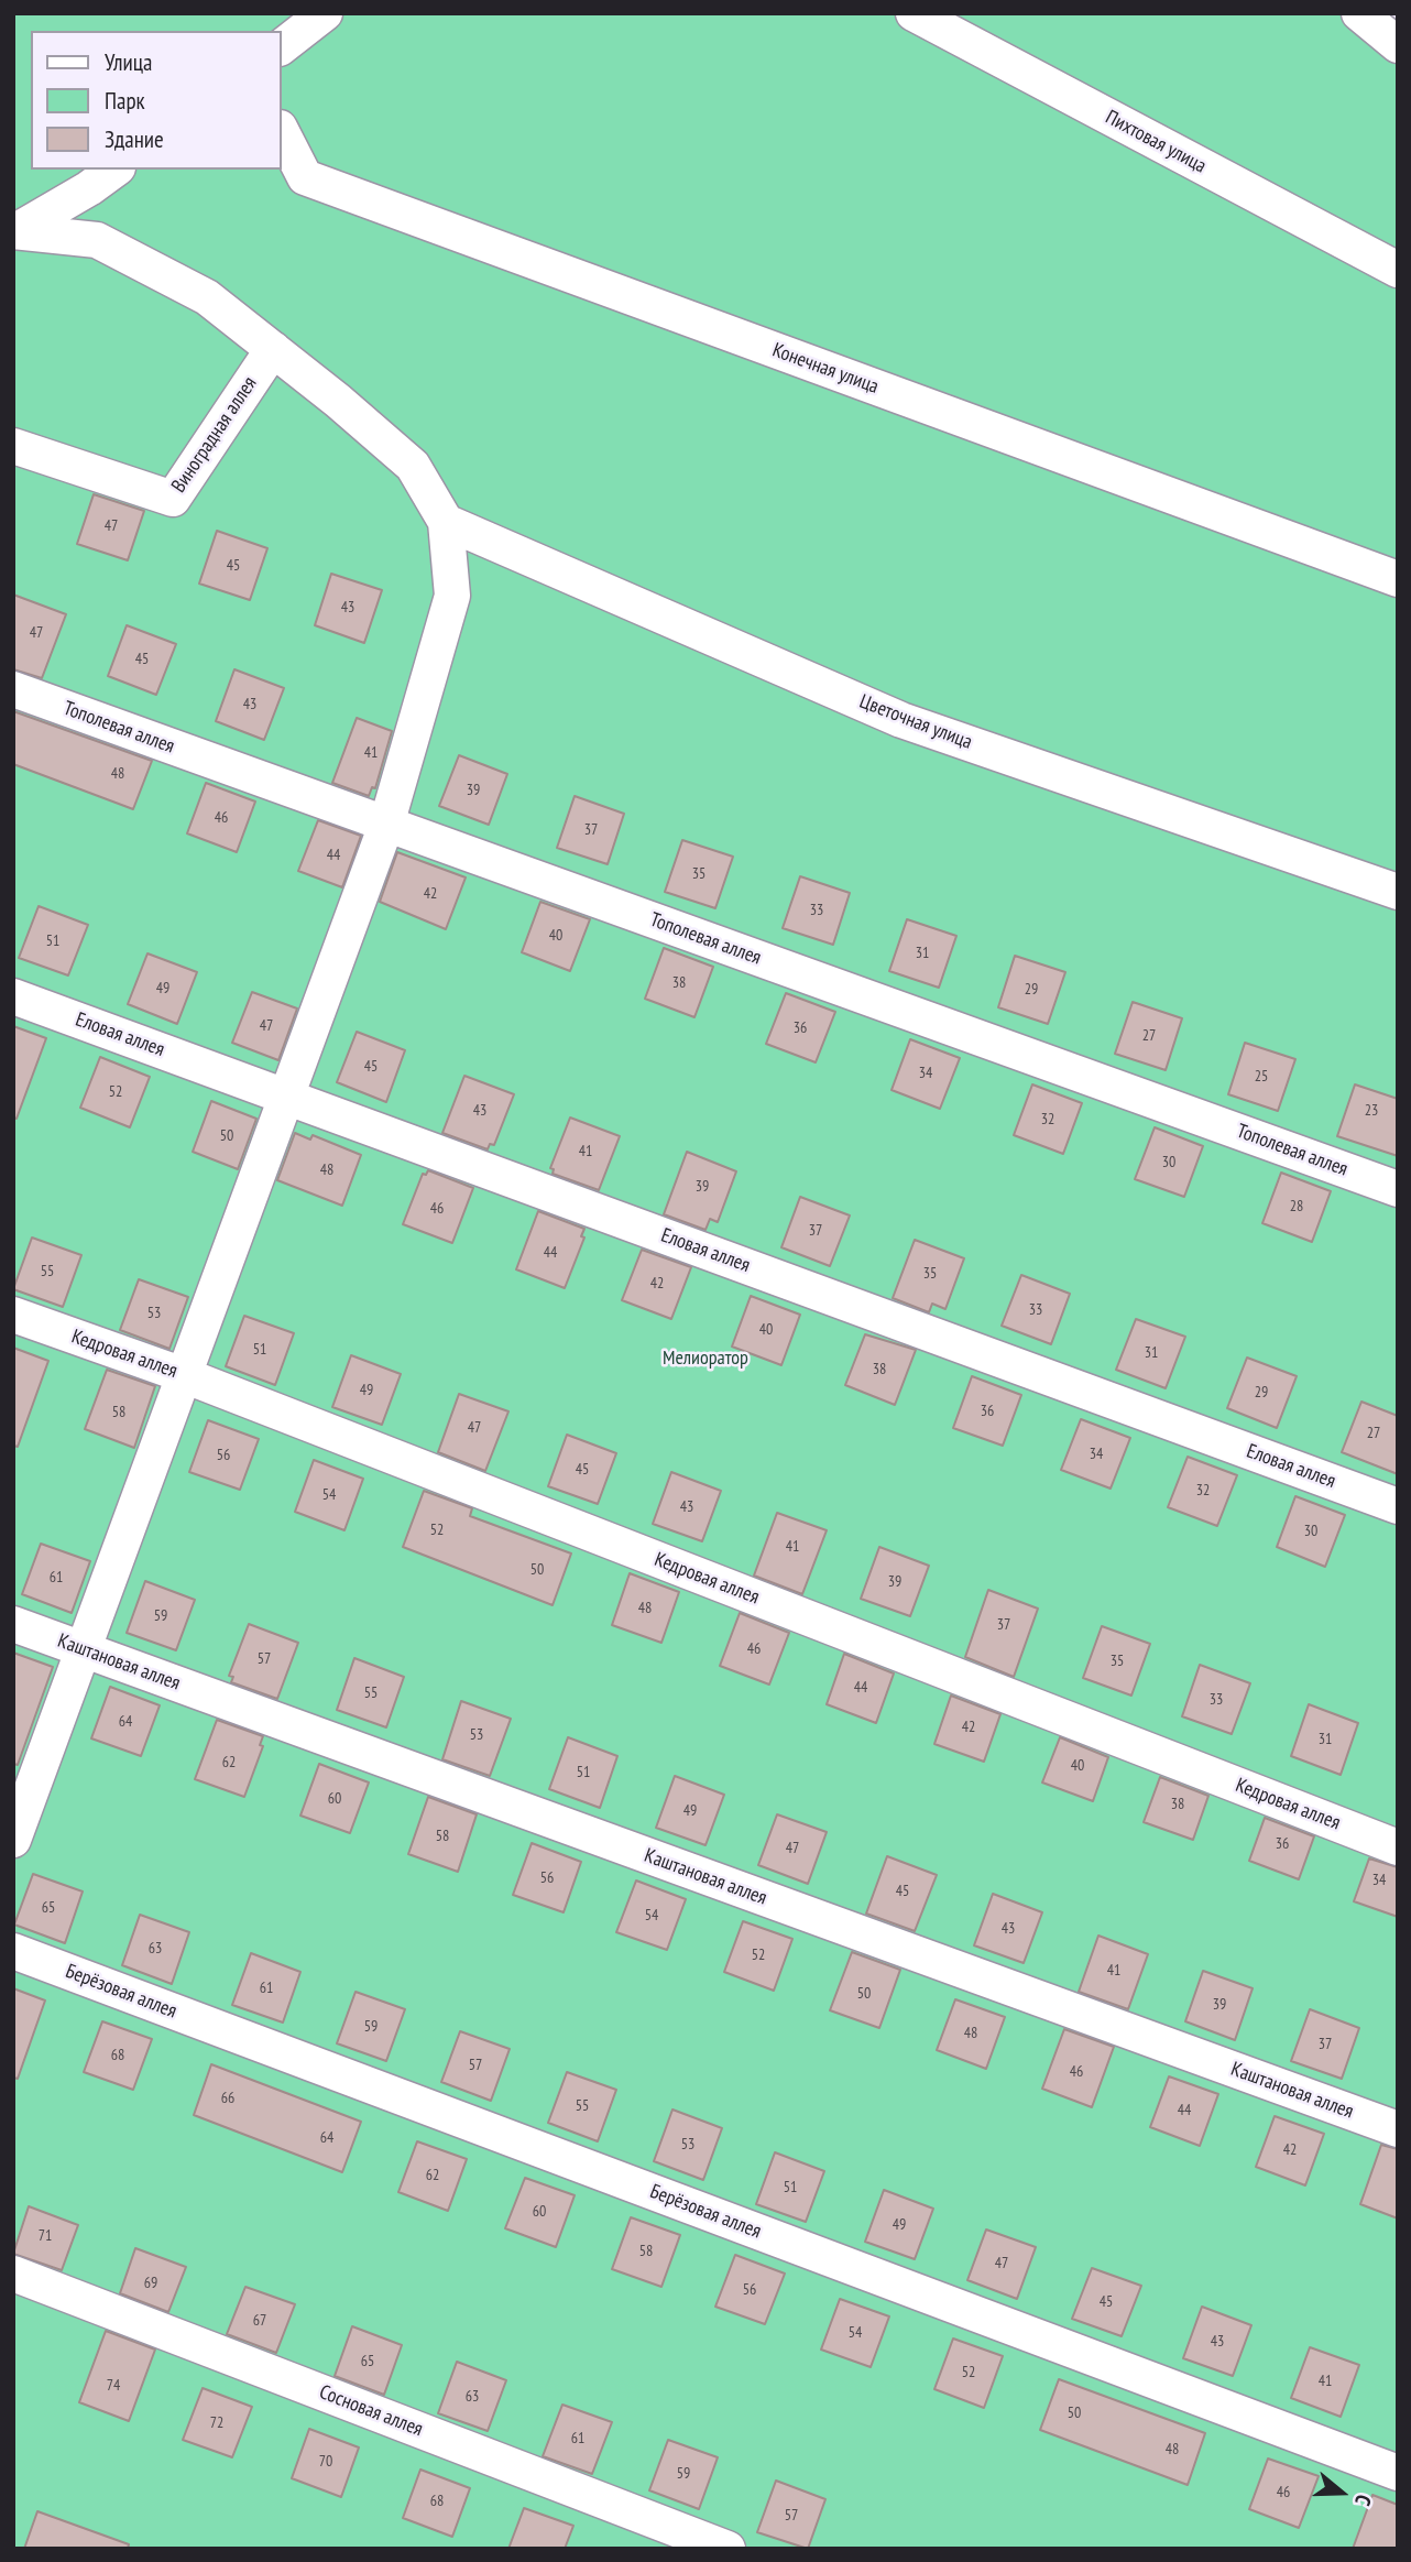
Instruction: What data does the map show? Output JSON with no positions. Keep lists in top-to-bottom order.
{
  "streets": {
    "street": [
      "Пихтовая улица",
      "Конечная улица",
      "Виноградная аллея",
      "Цветочная улица",
      "Тополевая аллея",
      "Еловая аллея",
      "Кедровая аллея",
      "Каштановая аллея",
      "Берёзовая аллея",
      "Сосновая аллея"
    ]
  },
  "parks": ["Мелиоратор"],
  "house_numbers": [
    "47",
    "45",
    "43",
    "47",
    "45",
    "43",
    "41",
    "48",
    "39",
    "46",
    "37",
    "44",
    "35",
    "42",
    "33",
    "40",
    "51",
    "31",
    "38",
    "49",
    "29",
    "47",
    "36",
    "27",
    "45",
    "34",
    "25",
    "52",
    "43",
    "23",
    "32",
    "50",
    "41",
    "30",
    "48",
    "39",
    "28",
    "46",
    "37",
    "44",
    "55",
    "35",
    "42",
    "33",
    "53",
    "40",
    "51",
    "31",
    "38",
    "49",
    "29",
    "36",
    "58",
    "47",
    "27",
    "34",
    "56",
    "45",
    "32",
    "54",
    "43",
    "52",
    "30",
    "41",
    "50",
    "61",
    "39",
    "48",
    "59",
    "37",
    "46",
    "57",
    "35",
    "44",
    "55",
    "33",
    "64",
    "42",
    "53",
    "31",
    "62",
    "40",
    "51",
    "60",
    "38",
    "49",
    "58",
    "36",
    "47",
    "56",
    "34",
    "45",
    "65",
    "54",
    "43",
    "63",
    "52",
    "41",
    "61",
    "50",
    "39",
    "59",
    "48",
    "37",
    "68",
    "57",
    "46",
    "66",
    "55",
    "44",
    "64",
    "53",
    "42",
    "62",
    "51",
    "60",
    "49",
    "71",
    "58",
    "47",
    "69",
    "56",
    "45",
    "67",
    "54",
    "43",
    "65",
    "52",
    "41",
    "74",
    "63",
    "50",
    "72",
    "61",
    "48",
    "70",
    "59",
    "46",
    "68",
    "57"
  ],
  "legend": ["Улица", "Парк", "Здание"],
  "north": "right"
}
